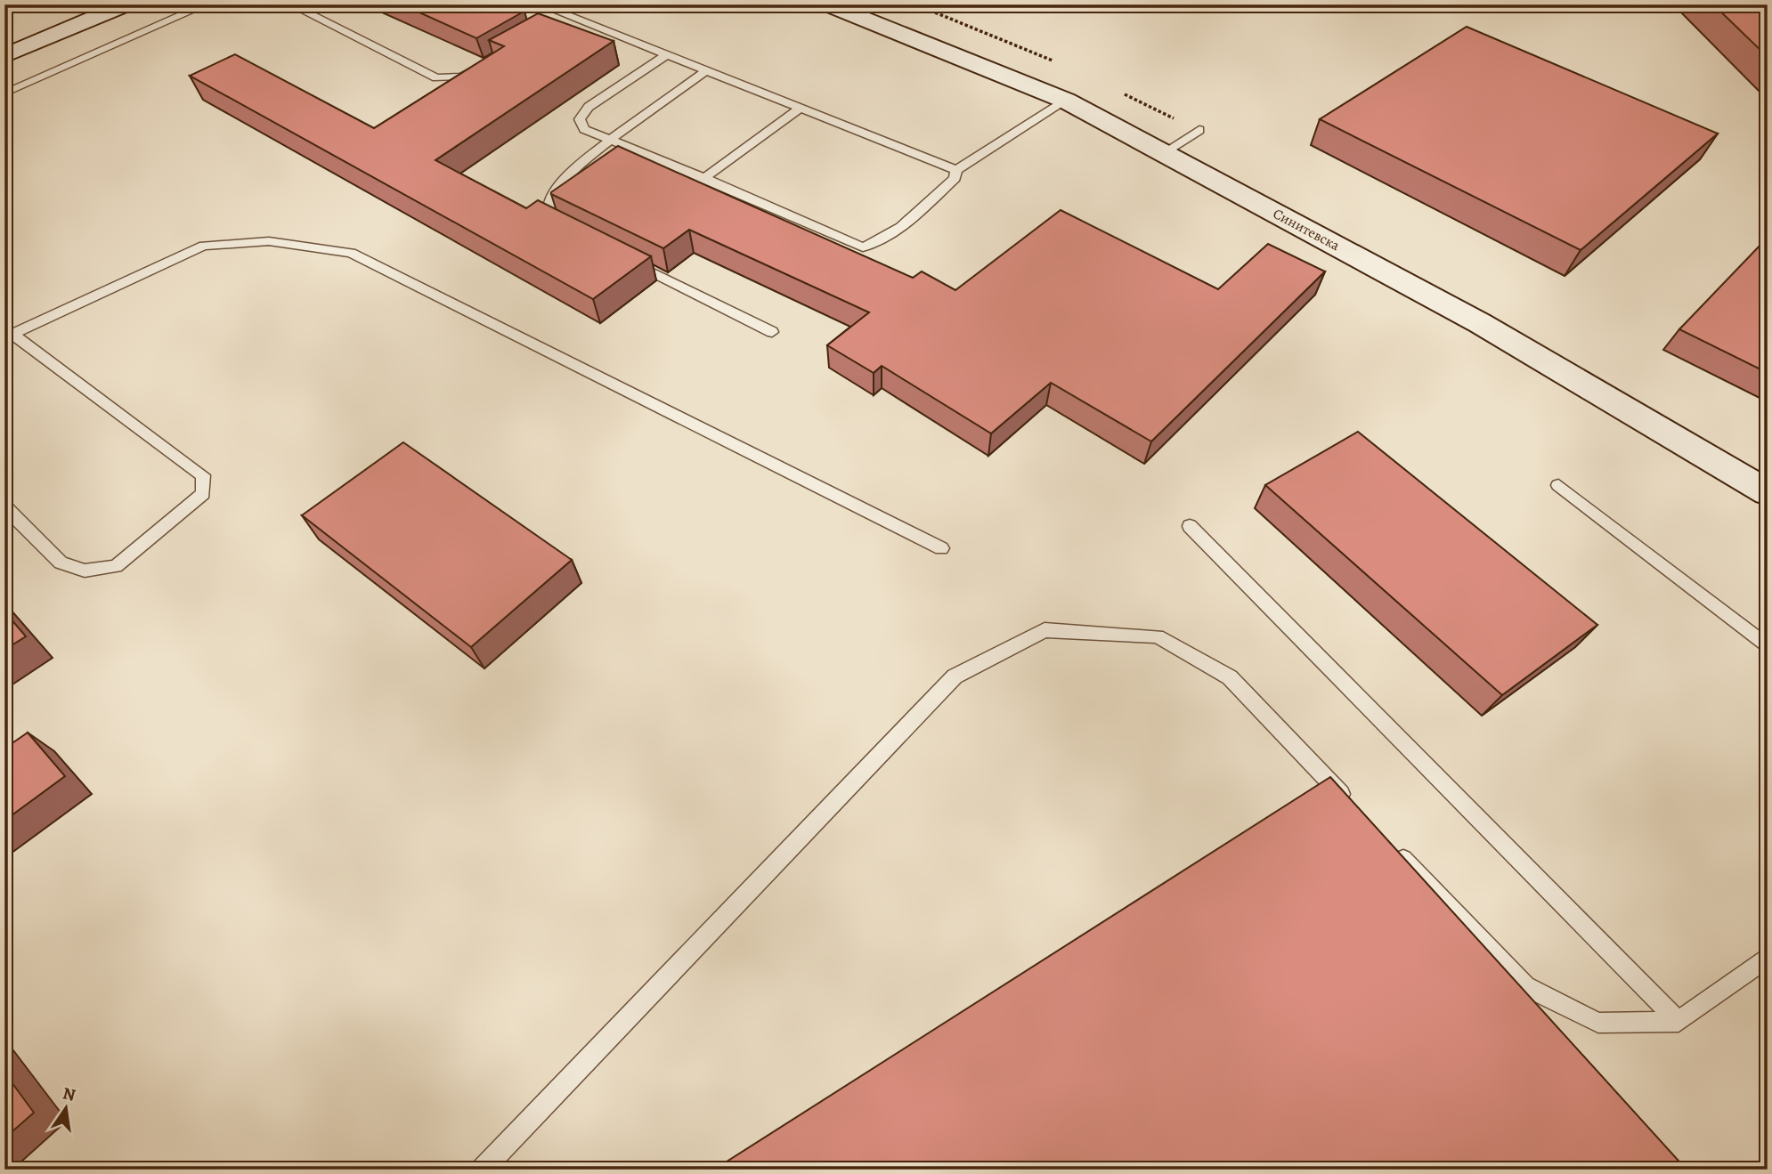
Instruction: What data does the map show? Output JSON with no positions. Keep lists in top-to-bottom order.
{
  "streets": {
    "street": ["Синитевска"]
  },
  "north": "top"
}
